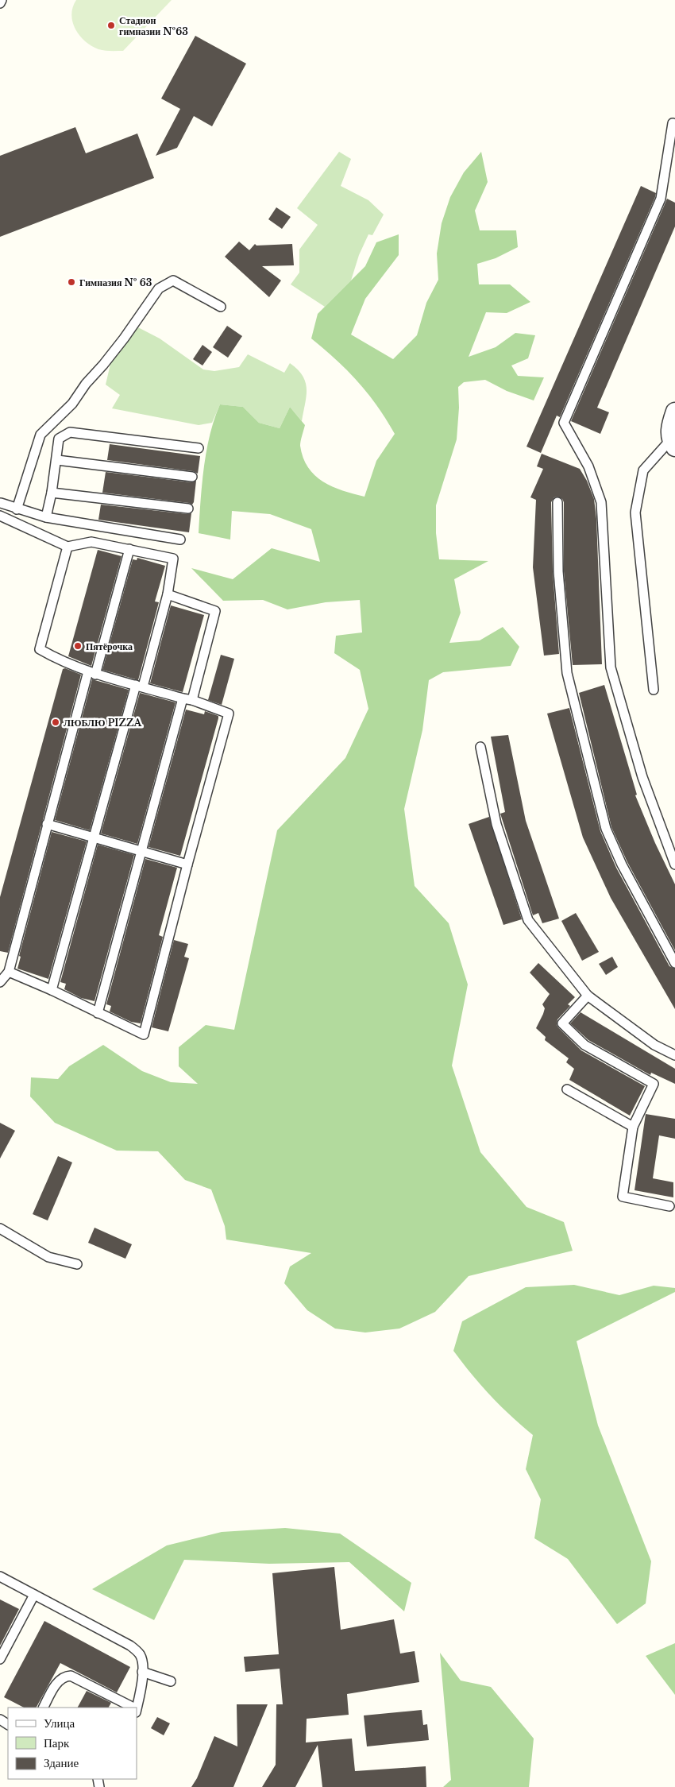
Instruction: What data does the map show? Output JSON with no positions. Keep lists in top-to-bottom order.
{
  "places": [
    "Стадион гимназии №63",
    "Гимназия № 63",
    "Пятёрочка",
    "ЛЮБЛЮ PIZZA"
  ],
  "legend": ["Улица", "Парк", "Здание"]
}
